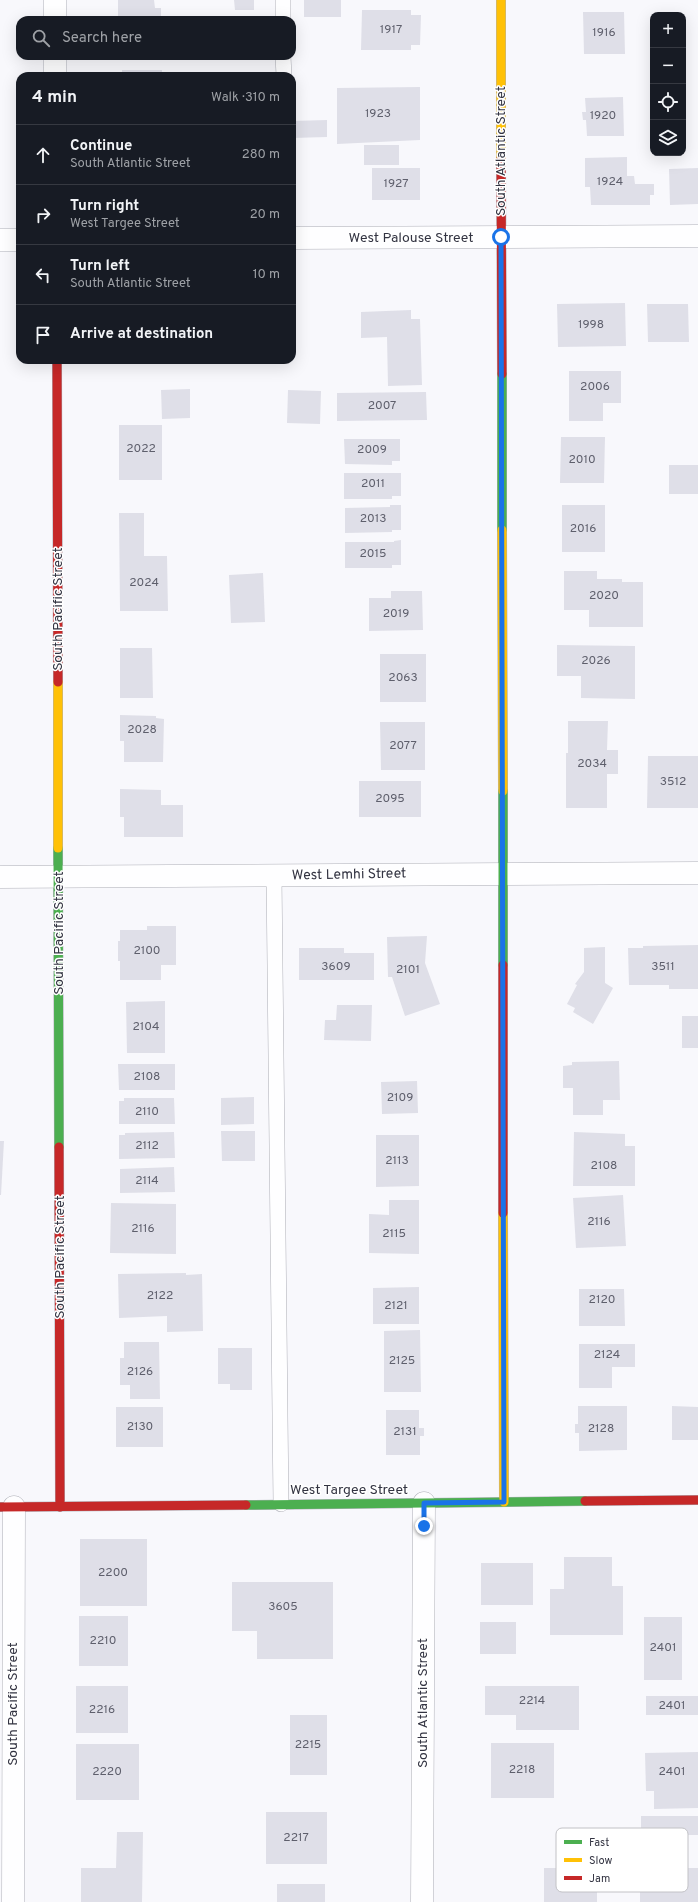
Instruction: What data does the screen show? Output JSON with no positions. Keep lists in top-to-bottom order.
{
  "streets": {
    "street": [
      "South Atlantic Street",
      "West Palouse Street",
      "South Pacific Street",
      "West Lemhi Street",
      "West Targee Street"
    ]
  },
  "crossings": [
    ["South Atlantic Street", "West Palouse Street"],
    ["South Atlantic Street", "West Lemhi Street"],
    ["South Atlantic Street", "West Targee Street"],
    ["South Pacific Street", "West Lemhi Street"],
    ["South Pacific Street", "West Targee Street"]
  ],
  "house_numbers": [
    "1917",
    "1916",
    "1923",
    "1920",
    "1924",
    "1927",
    "1998",
    "2006",
    "2007",
    "2022",
    "2009",
    "2010",
    "2011",
    "2013",
    "2016",
    "2015",
    "2024",
    "2020",
    "2019",
    "2026",
    "2063",
    "2028",
    "2077",
    "2034",
    "3512",
    "2095",
    "2100",
    "3609",
    "3511",
    "2101",
    "2104",
    "2108",
    "2109",
    "2110",
    "2112",
    "2113",
    "2108",
    "2114",
    "2116",
    "2116",
    "2115",
    "2122",
    "2120",
    "2121",
    "2124",
    "2125",
    "2126",
    "2130",
    "2128",
    "2131",
    "2200",
    "3605",
    "2210",
    "2401",
    "2214",
    "2401",
    "2216",
    "2215",
    "2218",
    "2220",
    "2401",
    "2217"
  ],
  "legend": ["Fast", "Slow", "Jam"],
  "page": {
    "map_buttons": ["+", "−"],
    "search": "Search here",
    "heading": ["4 min", "Walk · 310 m"],
    "list": [
      ["Continue", "South Atlantic Street", "280 m"],
      ["Turn right", "West Targee Street", "20 m"],
      ["Turn left", "South Atlantic Street", "10 m"],
      "Arrive at destination"
    ]
  }
}
